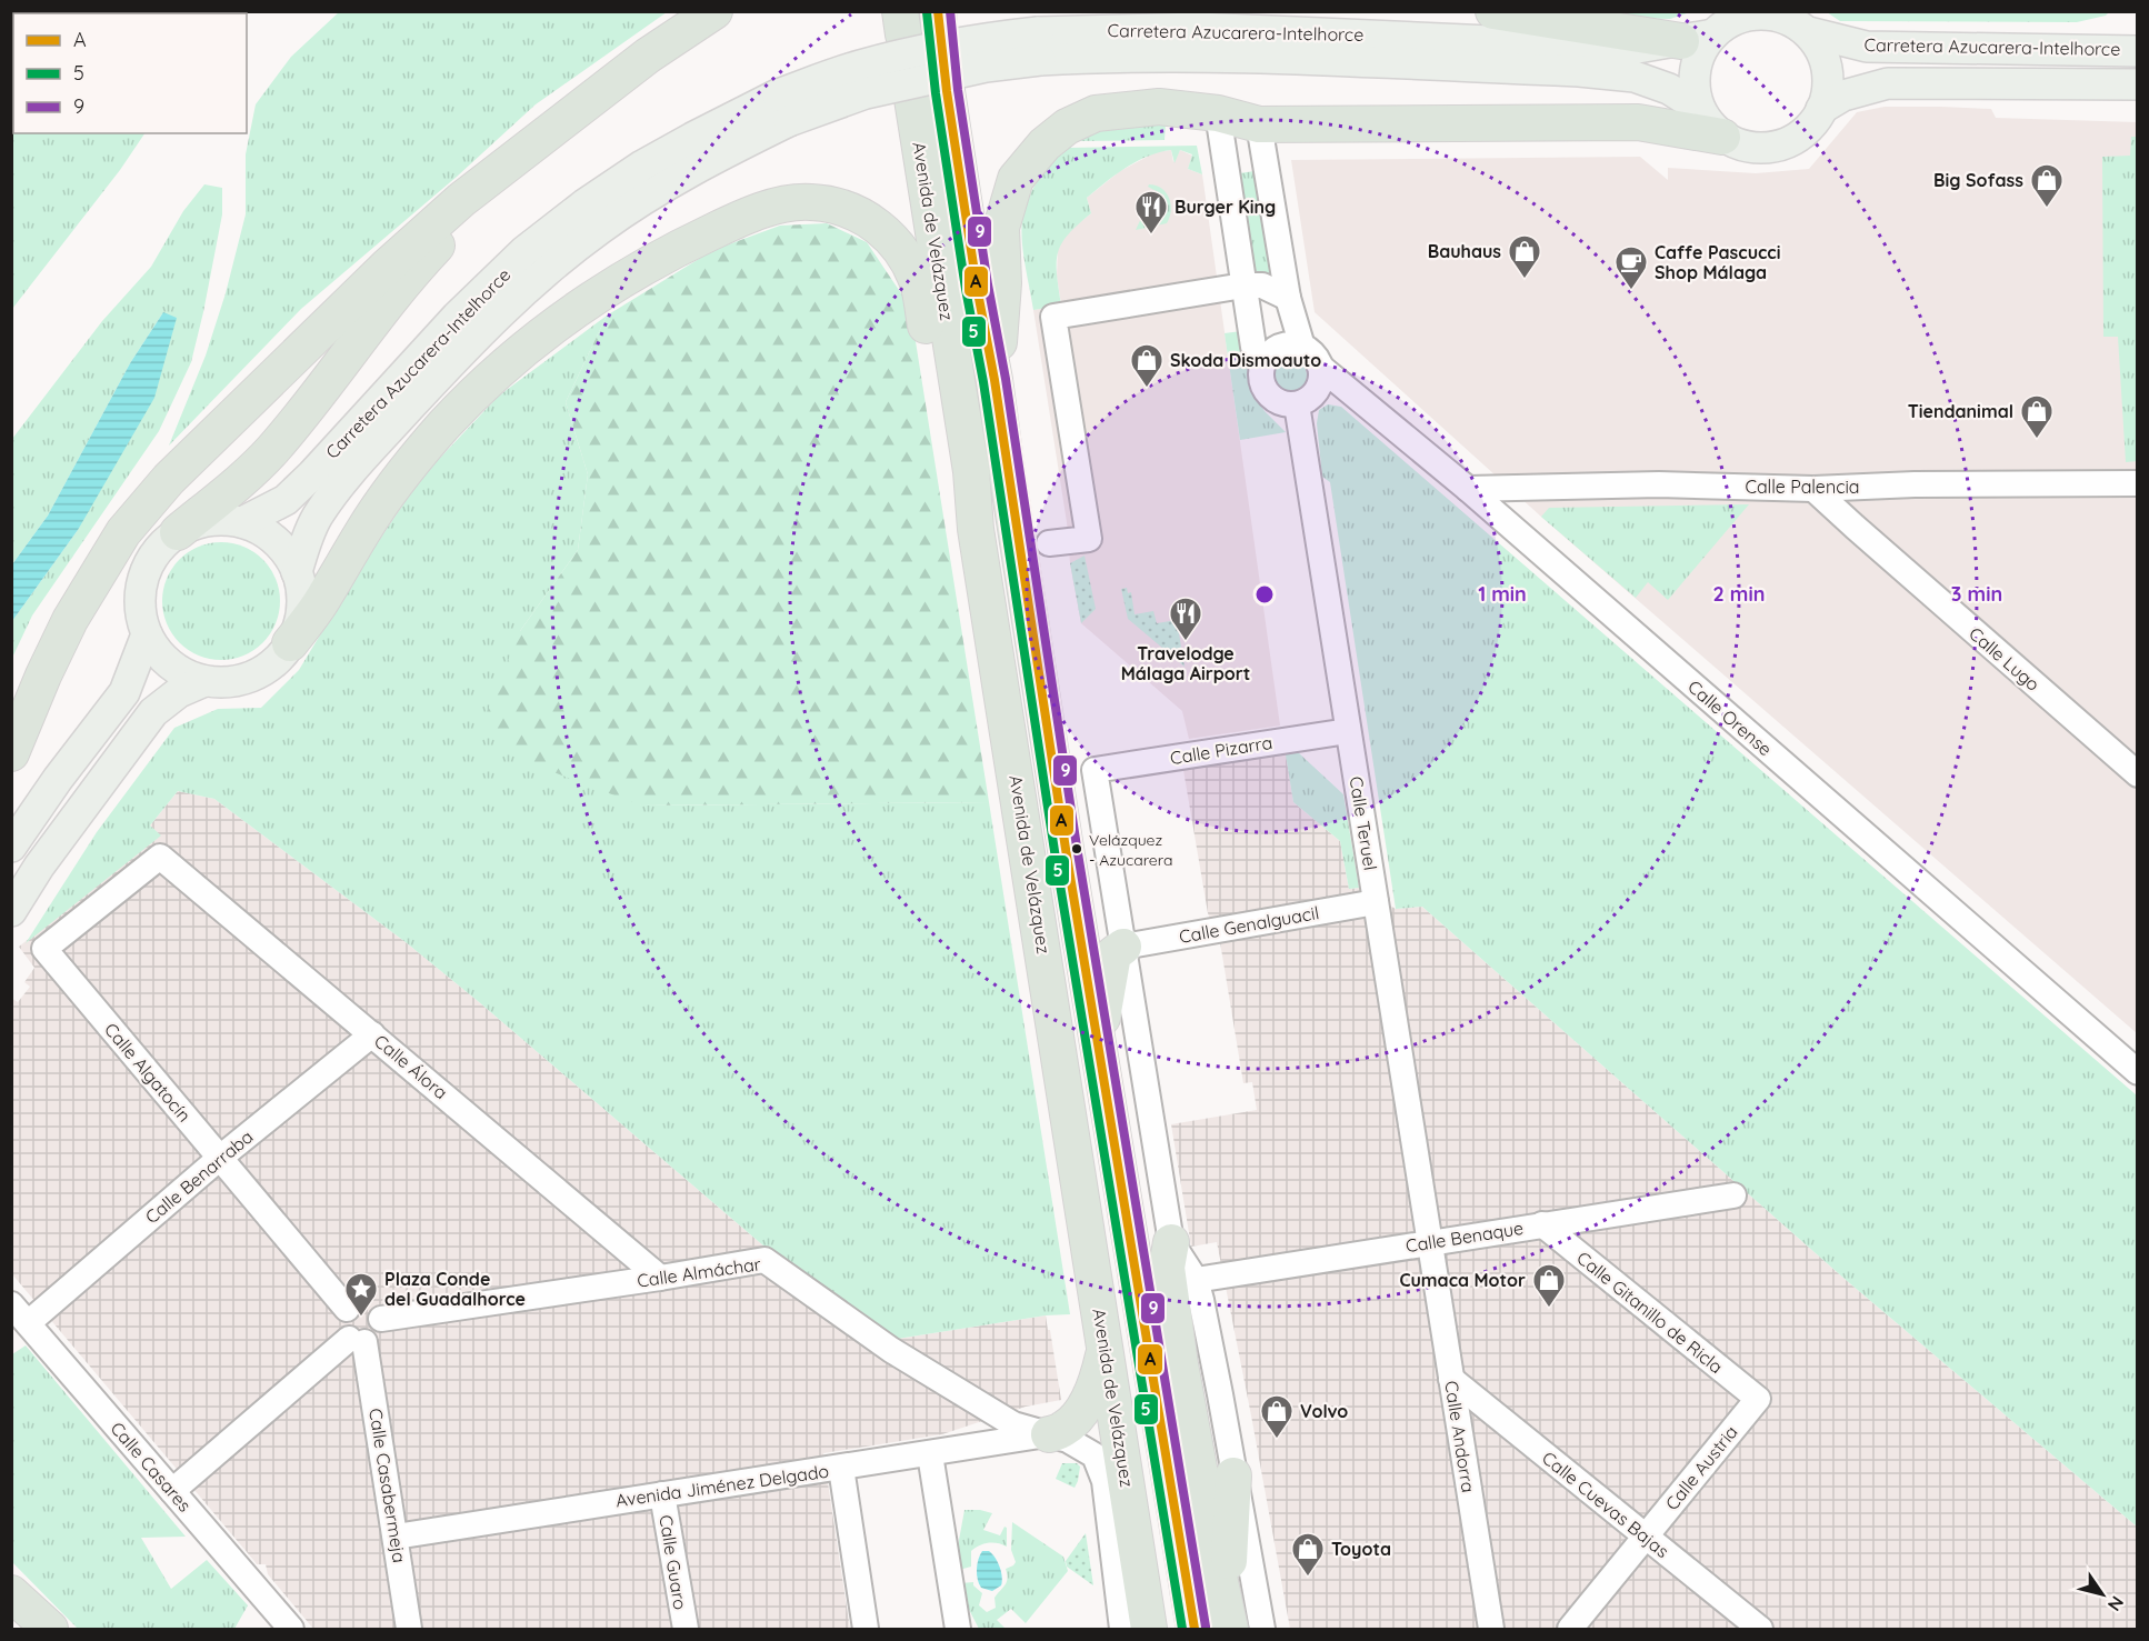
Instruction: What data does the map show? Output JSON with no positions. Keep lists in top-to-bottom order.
{
  "streets": {
    "highway": ["Avenida de Velázquez"],
    "main road": ["Carretera Azucarera-Intelhorce"],
    "street": [
      "Calle Palencia",
      "Calle Lugo",
      "Calle Orense",
      "Calle Pizarra",
      "Calle Teruel",
      "Calle Genalguacil",
      "Calle Álora",
      "Calle Algatocín",
      "Calle Benarraba",
      "Calle Benaque",
      "Calle Almáchar",
      "Calle Gitanillo de Ricla",
      "Calle Andorra",
      "Calle Casares",
      "Calle Austria",
      "Calle Casabermeja",
      "Avenida Jiménez Delgado",
      "Calle Cuevas Bajas",
      "Calle Guaro"
    ]
  },
  "crossings": [
    ["Carretera Azucarera-Intelhorce", "Avenida de Velázquez"],
    ["Calle Palencia", "Calle Lugo"],
    ["Calle Palencia", "Calle Orense"],
    ["Calle Orense", "Calle Teruel"],
    ["Calle Pizarra", "Calle Teruel"],
    ["Calle Pizarra", "Calle Genalguacil"],
    ["Calle Teruel", "Calle Genalguacil"],
    ["Calle Teruel", "Calle Benaque"],
    ["Calle Teruel", "Calle Andorra"],
    ["Calle Álora", "Calle Algatocín"],
    ["Calle Álora", "Calle Benarraba"],
    ["Calle Álora", "Calle Almáchar"],
    ["Calle Algatocín", "Calle Benarraba"],
    ["Calle Algatocín", "Calle Almáchar"],
    ["Calle Algatocín", "Calle Casabermeja"],
    ["Calle Benarraba", "Calle Casares"],
    ["Calle Benaque", "Calle Gitanillo de Ricla"],
    ["Calle Benaque", "Calle Andorra"],
    ["Calle Almáchar", "Calle Casabermeja"],
    ["Calle Almáchar", "Avenida Jiménez Delgado"],
    ["Calle Gitanillo de Ricla", "Calle Austria"],
    ["Calle Andorra", "Calle Cuevas Bajas"],
    ["Calle Austria", "Calle Cuevas Bajas"],
    ["Calle Casabermeja", "Avenida Jiménez Delgado"],
    ["Avenida Jiménez Delgado", "Calle Guaro"]
  ],
  "places": {
    "shop": [
      "Big Sofass",
      "Bauhaus",
      "Skoda Dismoauto",
      "Tiendanimal",
      "Cumaca Motor",
      "Volvo",
      "Toyota"
    ],
    "restaurant": ["Burger King", "Travelodge Málaga Airport"],
    "cafe": ["Caffe Pascucci Shop Málaga"],
    "other": ["Velázquez - Azucarera"],
    "place": ["Plaza Conde del Guadalhorce"]
  },
  "lines": ["transit line A", "transit line 9", "transit line 5"],
  "legend": ["A", "5", "9"],
  "north": "bottom right",
  "rings": ["1 min", "2 min", "3 min"]
}
